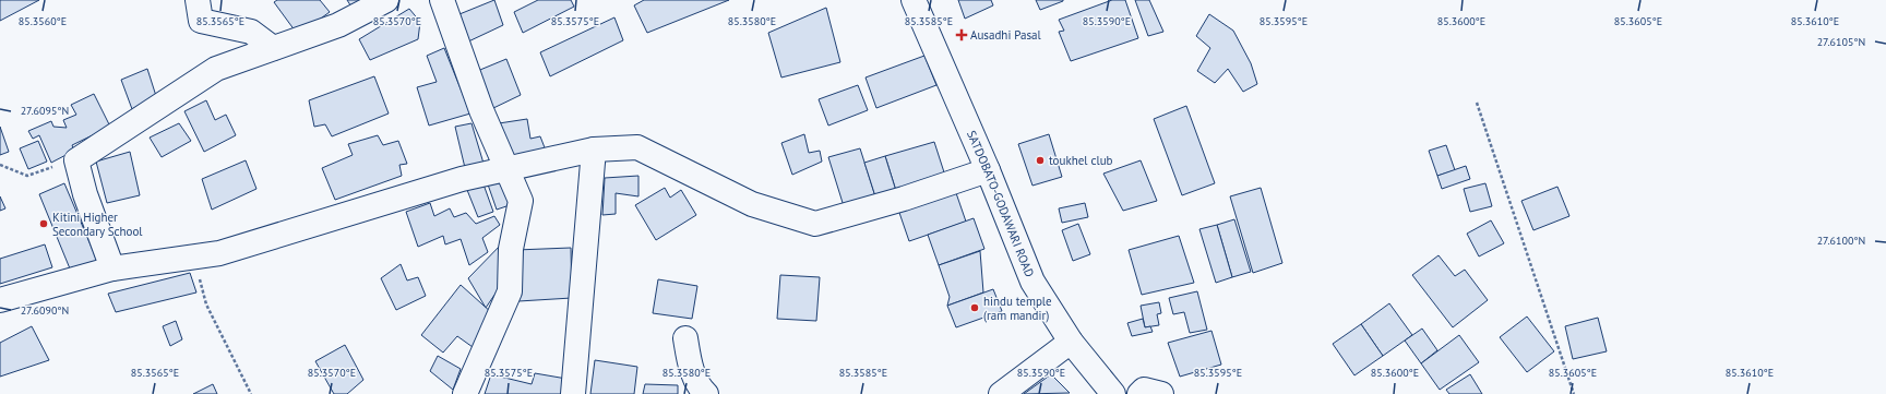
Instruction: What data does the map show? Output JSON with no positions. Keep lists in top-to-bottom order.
{
  "streets": {
    "street": ["SATDOBATO-GODAWARI ROAD"]
  },
  "places": {
    "health": ["Ausadhi Pasal"],
    "other": ["toukhel club", "Kitini Higher Secondary School", "hindu temple (ram mandir)"]
  },
  "coordinates": [
    "85.3565°E",
    "85.3570°E",
    "85.3575°E",
    "85.3580°E",
    "85.3585°E",
    "85.3590°E",
    "85.3595°E",
    "85.3600°E",
    "85.3605°E",
    "85.3610°E",
    "85.3560°E",
    "27.6105°N",
    "27.6095°N",
    "27.6100°N",
    "27.6090°N"
  ]
}
